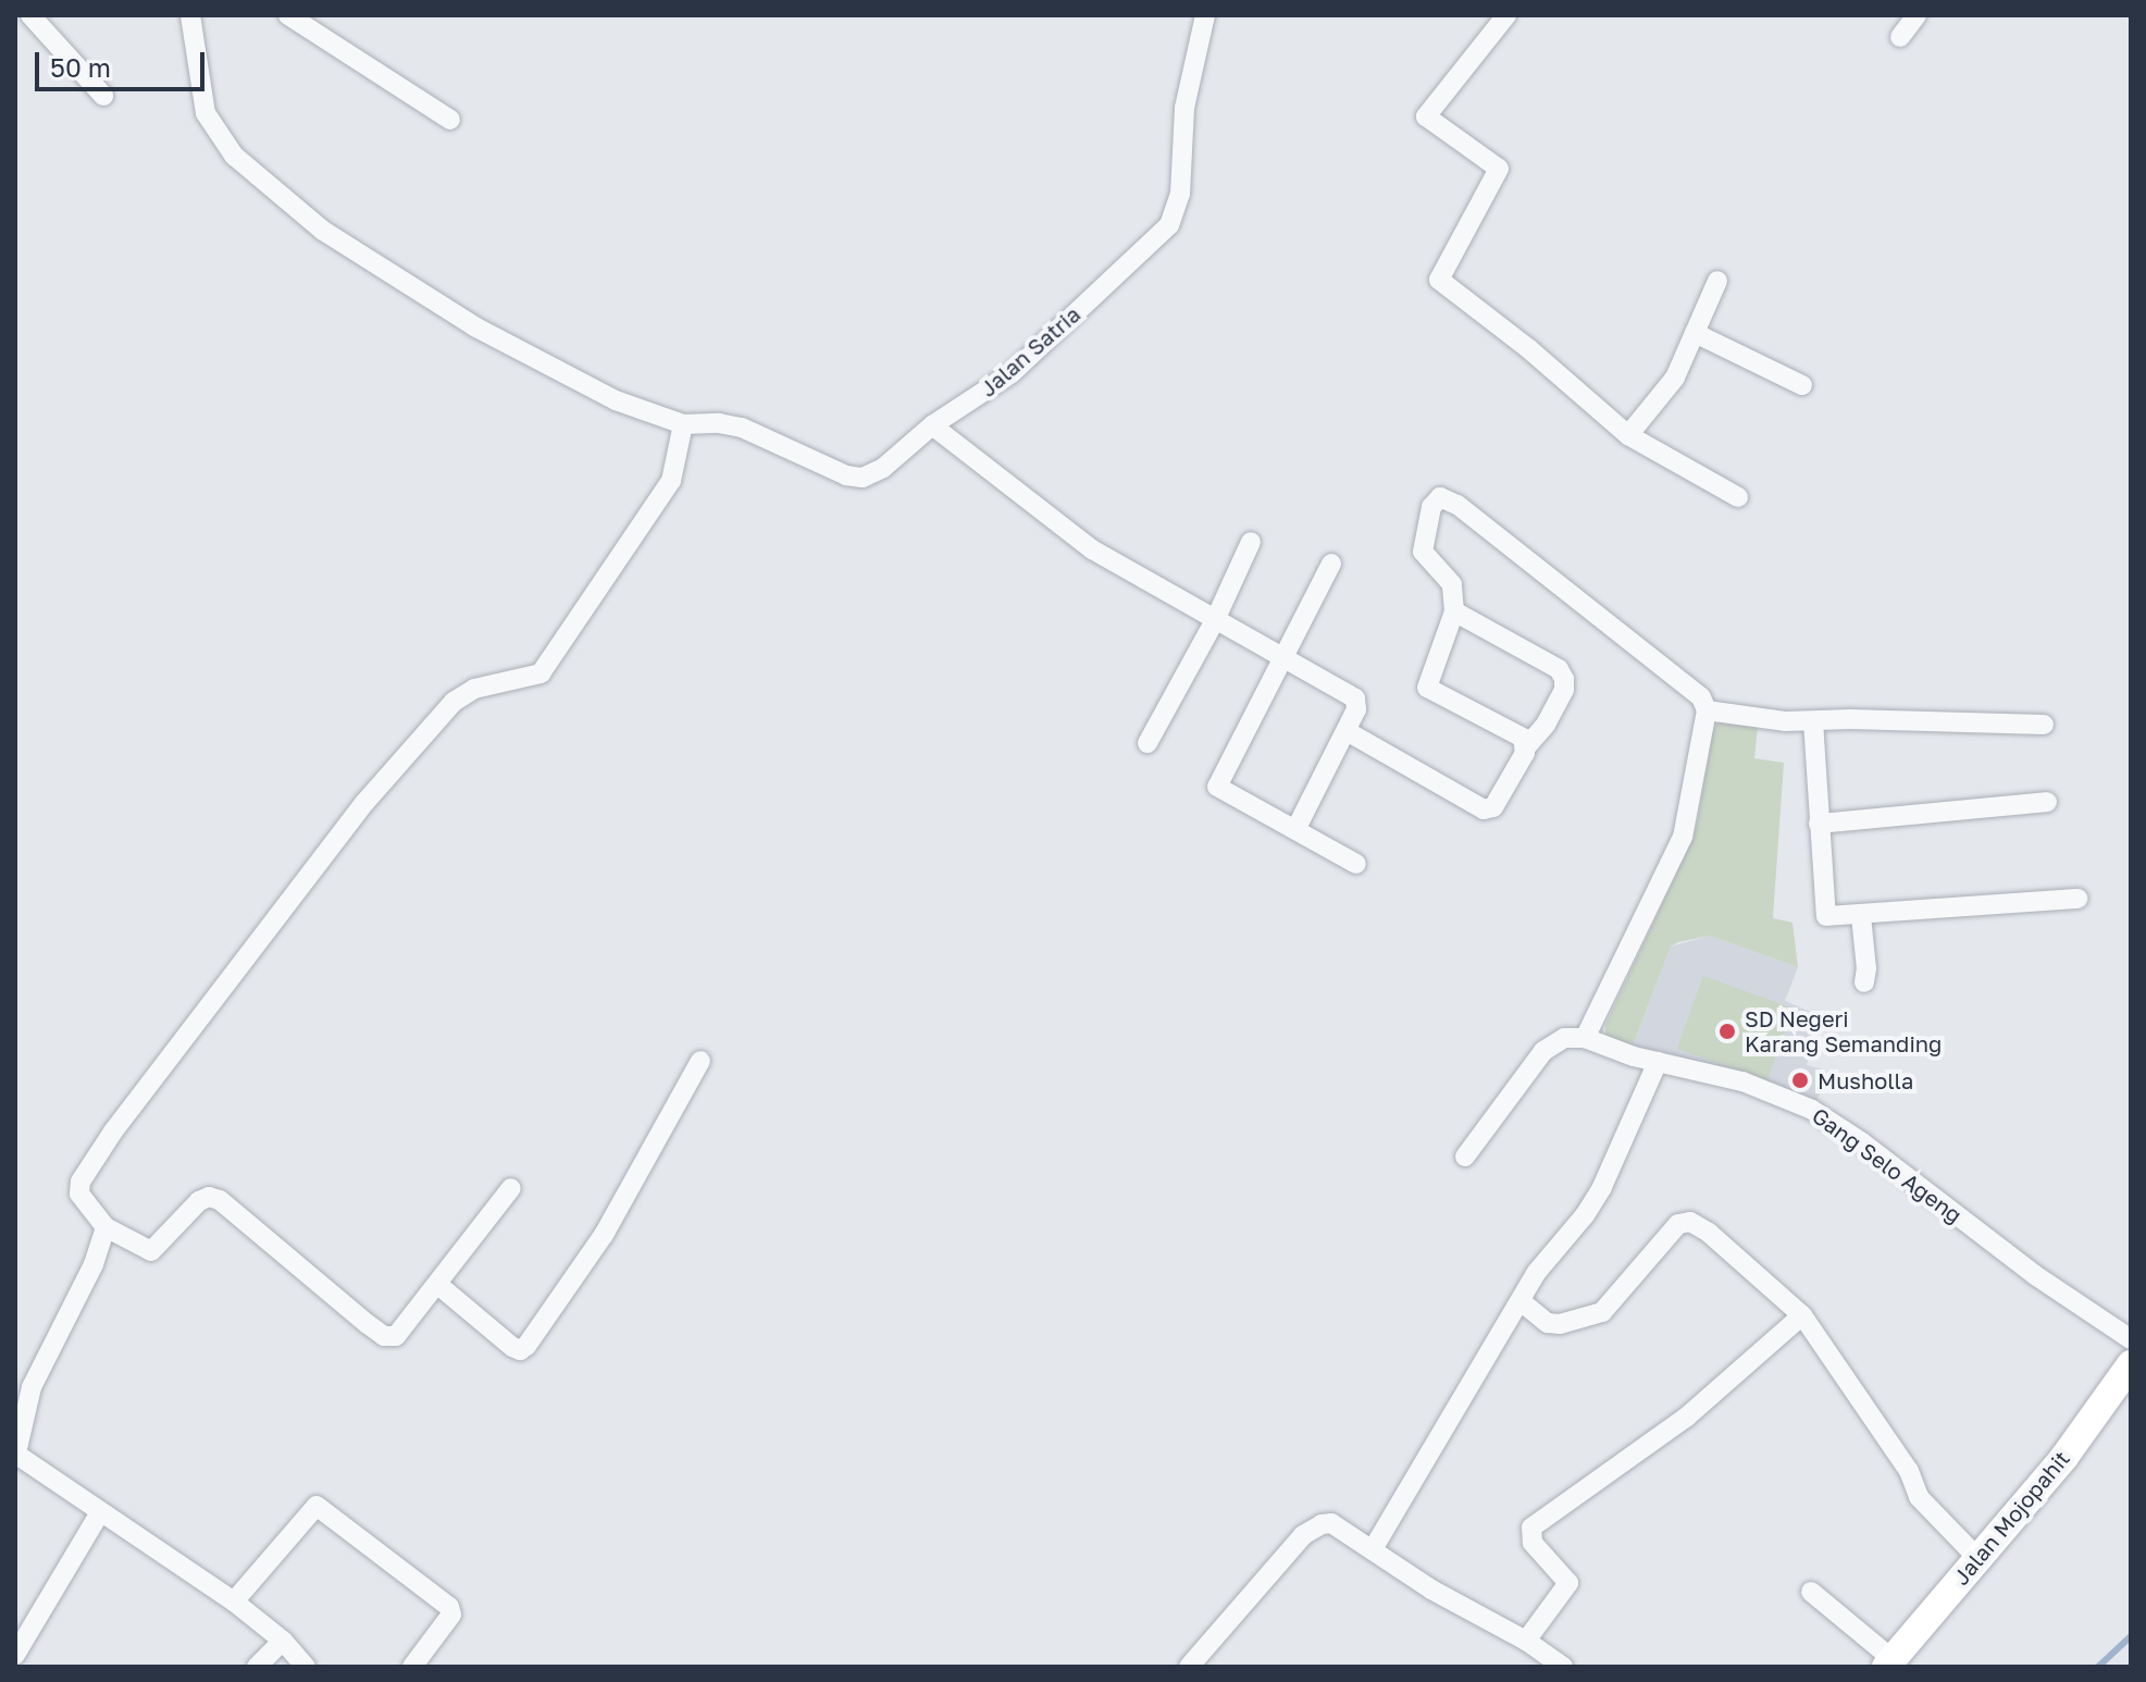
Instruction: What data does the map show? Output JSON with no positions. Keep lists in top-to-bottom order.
{
  "streets": {
    "street": ["Jalan Satria", "Gang Selo Ageng", "Jalan Mojopahit"]
  },
  "places": ["SD Negeri Karang Semanding", "Musholla"],
  "scale_bar": "50 m"
}
